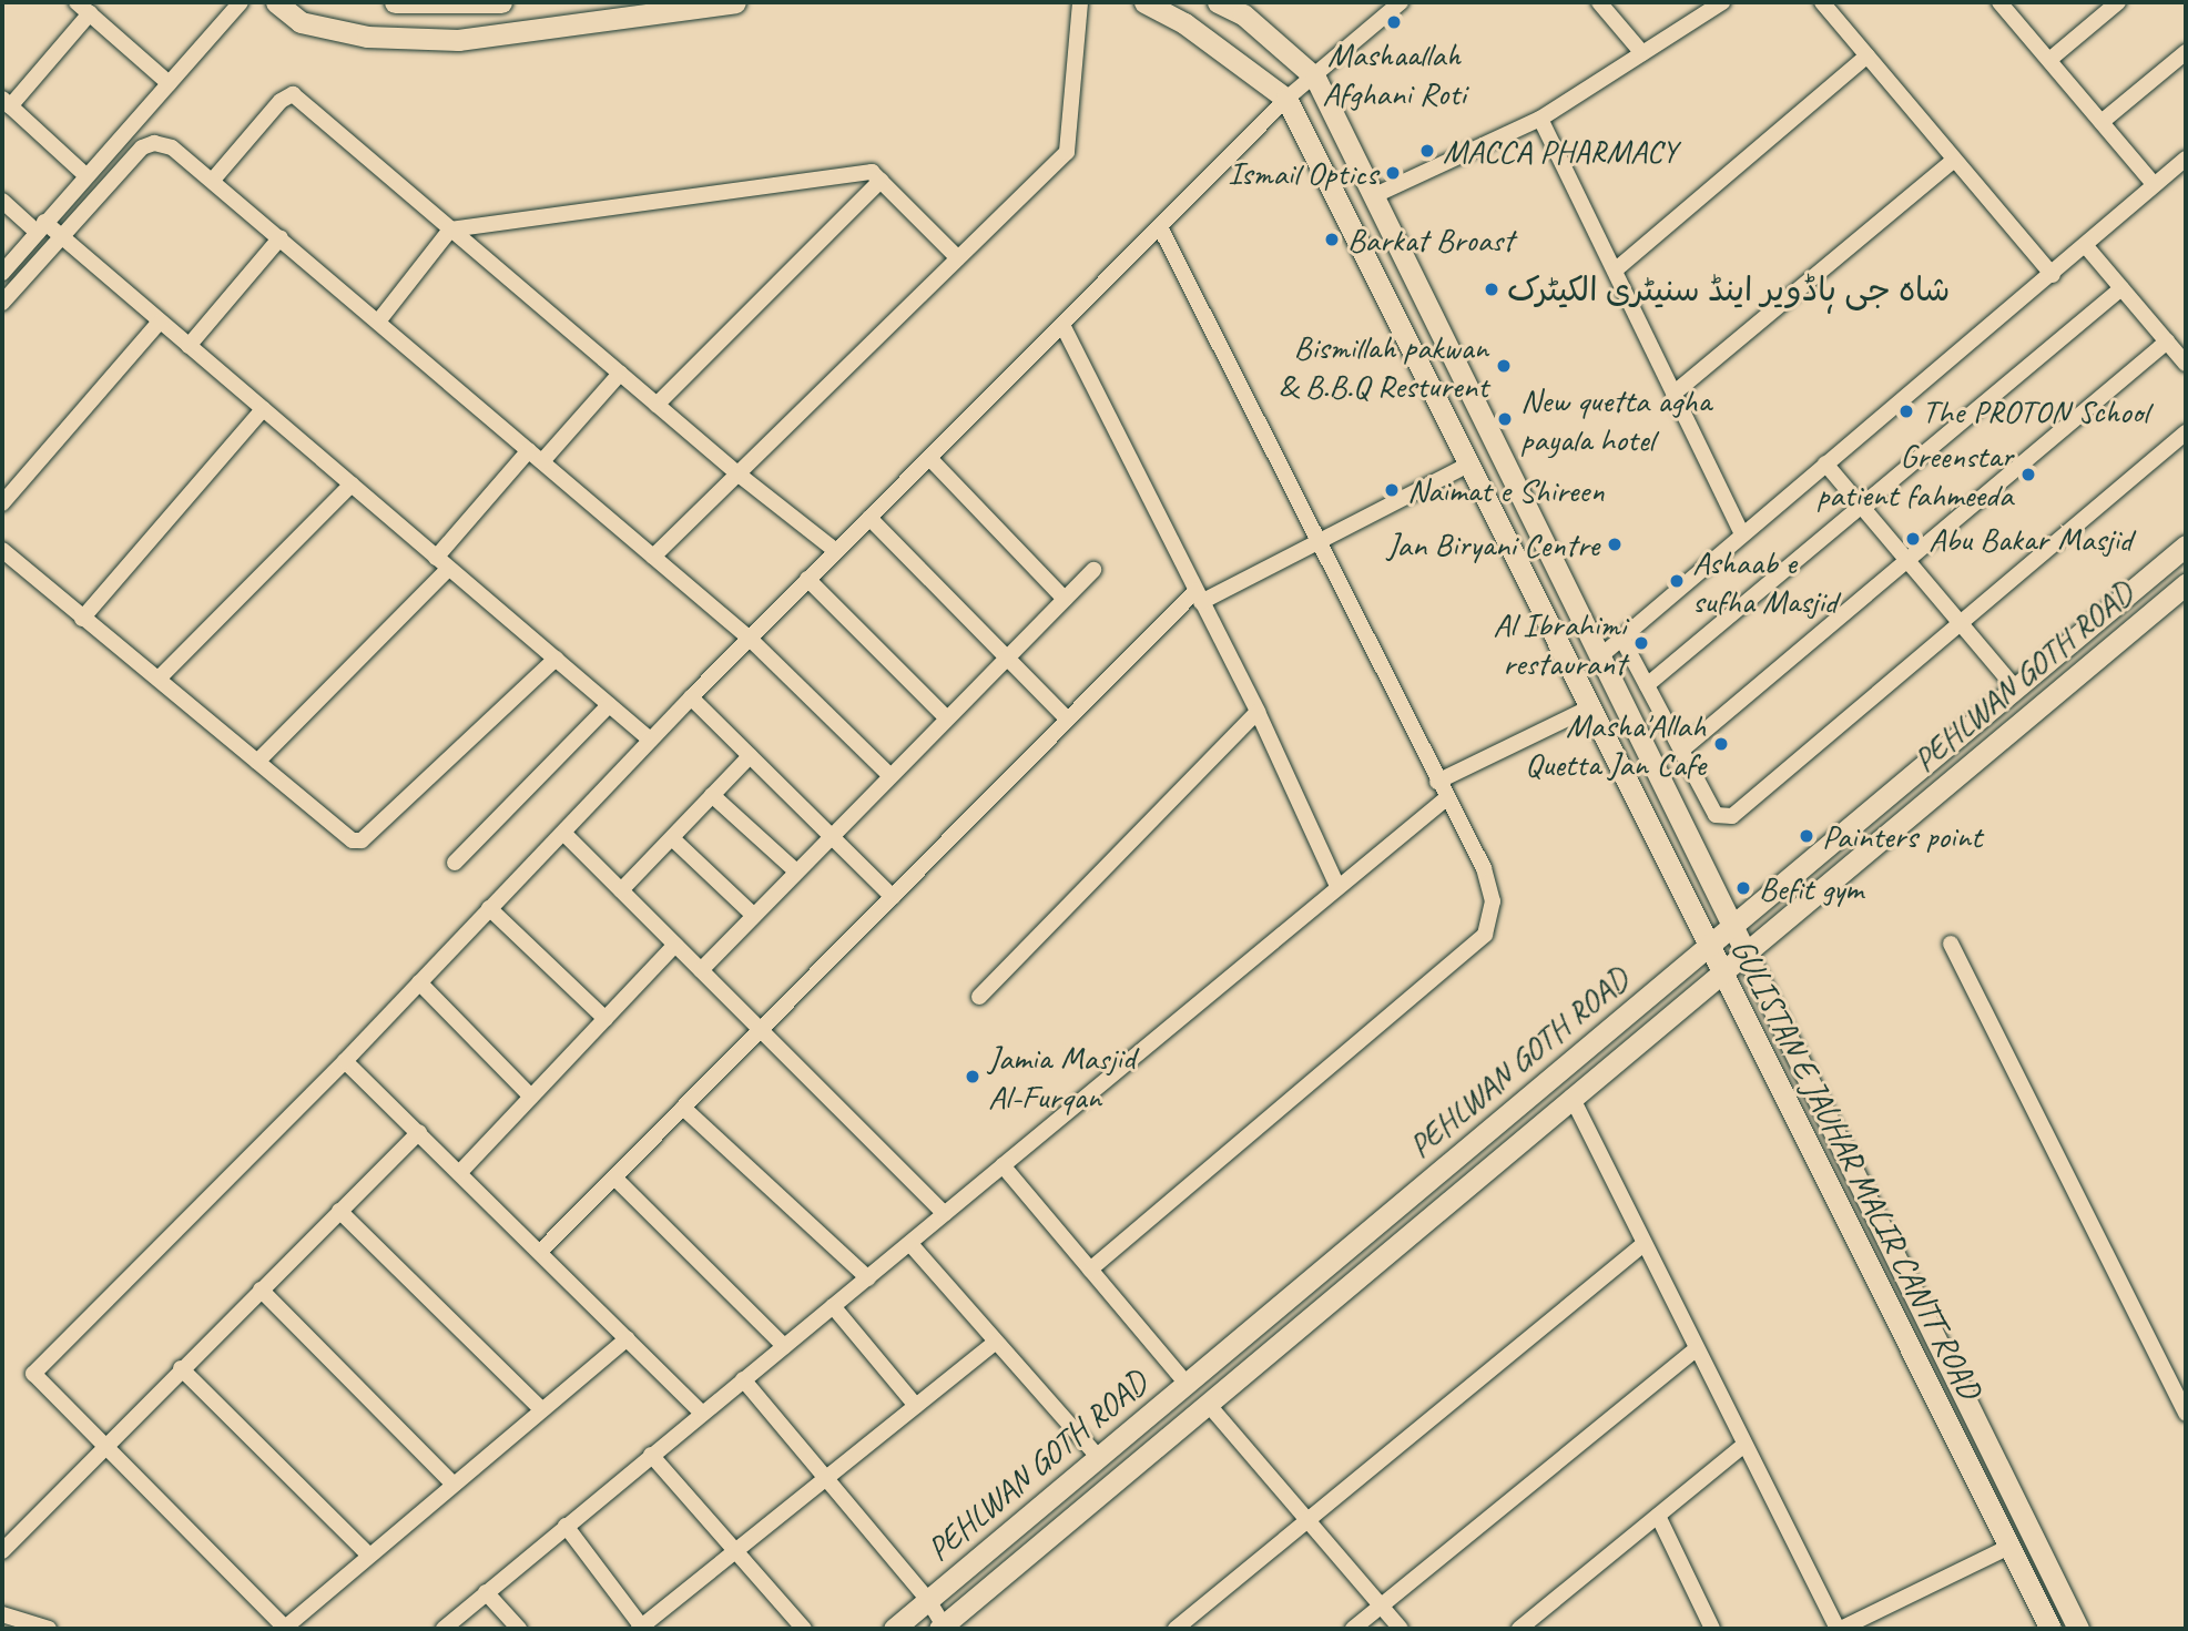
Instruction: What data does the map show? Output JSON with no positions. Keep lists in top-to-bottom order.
{
  "streets": {
    "main road": ["PEHLWAN GOTH ROAD", "GULISTAN E JAUHAR MALIR CANTT ROAD"]
  },
  "crossings": [
    ["PEHLWAN GOTH ROAD", "GULISTAN E JAUHAR MALIR CANTT ROAD"]
  ],
  "places": [
    "Mashaallah Afghani Roti",
    "MACCA PHARMACY",
    "Ismail Optics",
    "Barkat Broast",
    "شاہ جی ہاڈویر اینڈ سنیٹری الکیٹرک",
    "Bismillah pakwan & B.B.Q Resturent",
    "The PROTON School",
    "New quetta agha payala hotel",
    "Greenstar patient fahmeeda",
    "Naimat e Shireen",
    "Abu Bakar Masjid",
    "Jan Biryani Centre",
    "Ashaab e sufha Masjid",
    "Al Ibrahimi restaurant",
    "Masha'Allah Quetta Jan Cafe",
    "Painters point",
    "Befit gym",
    "Jamia Masjid Al-Furqan"
  ]
}
